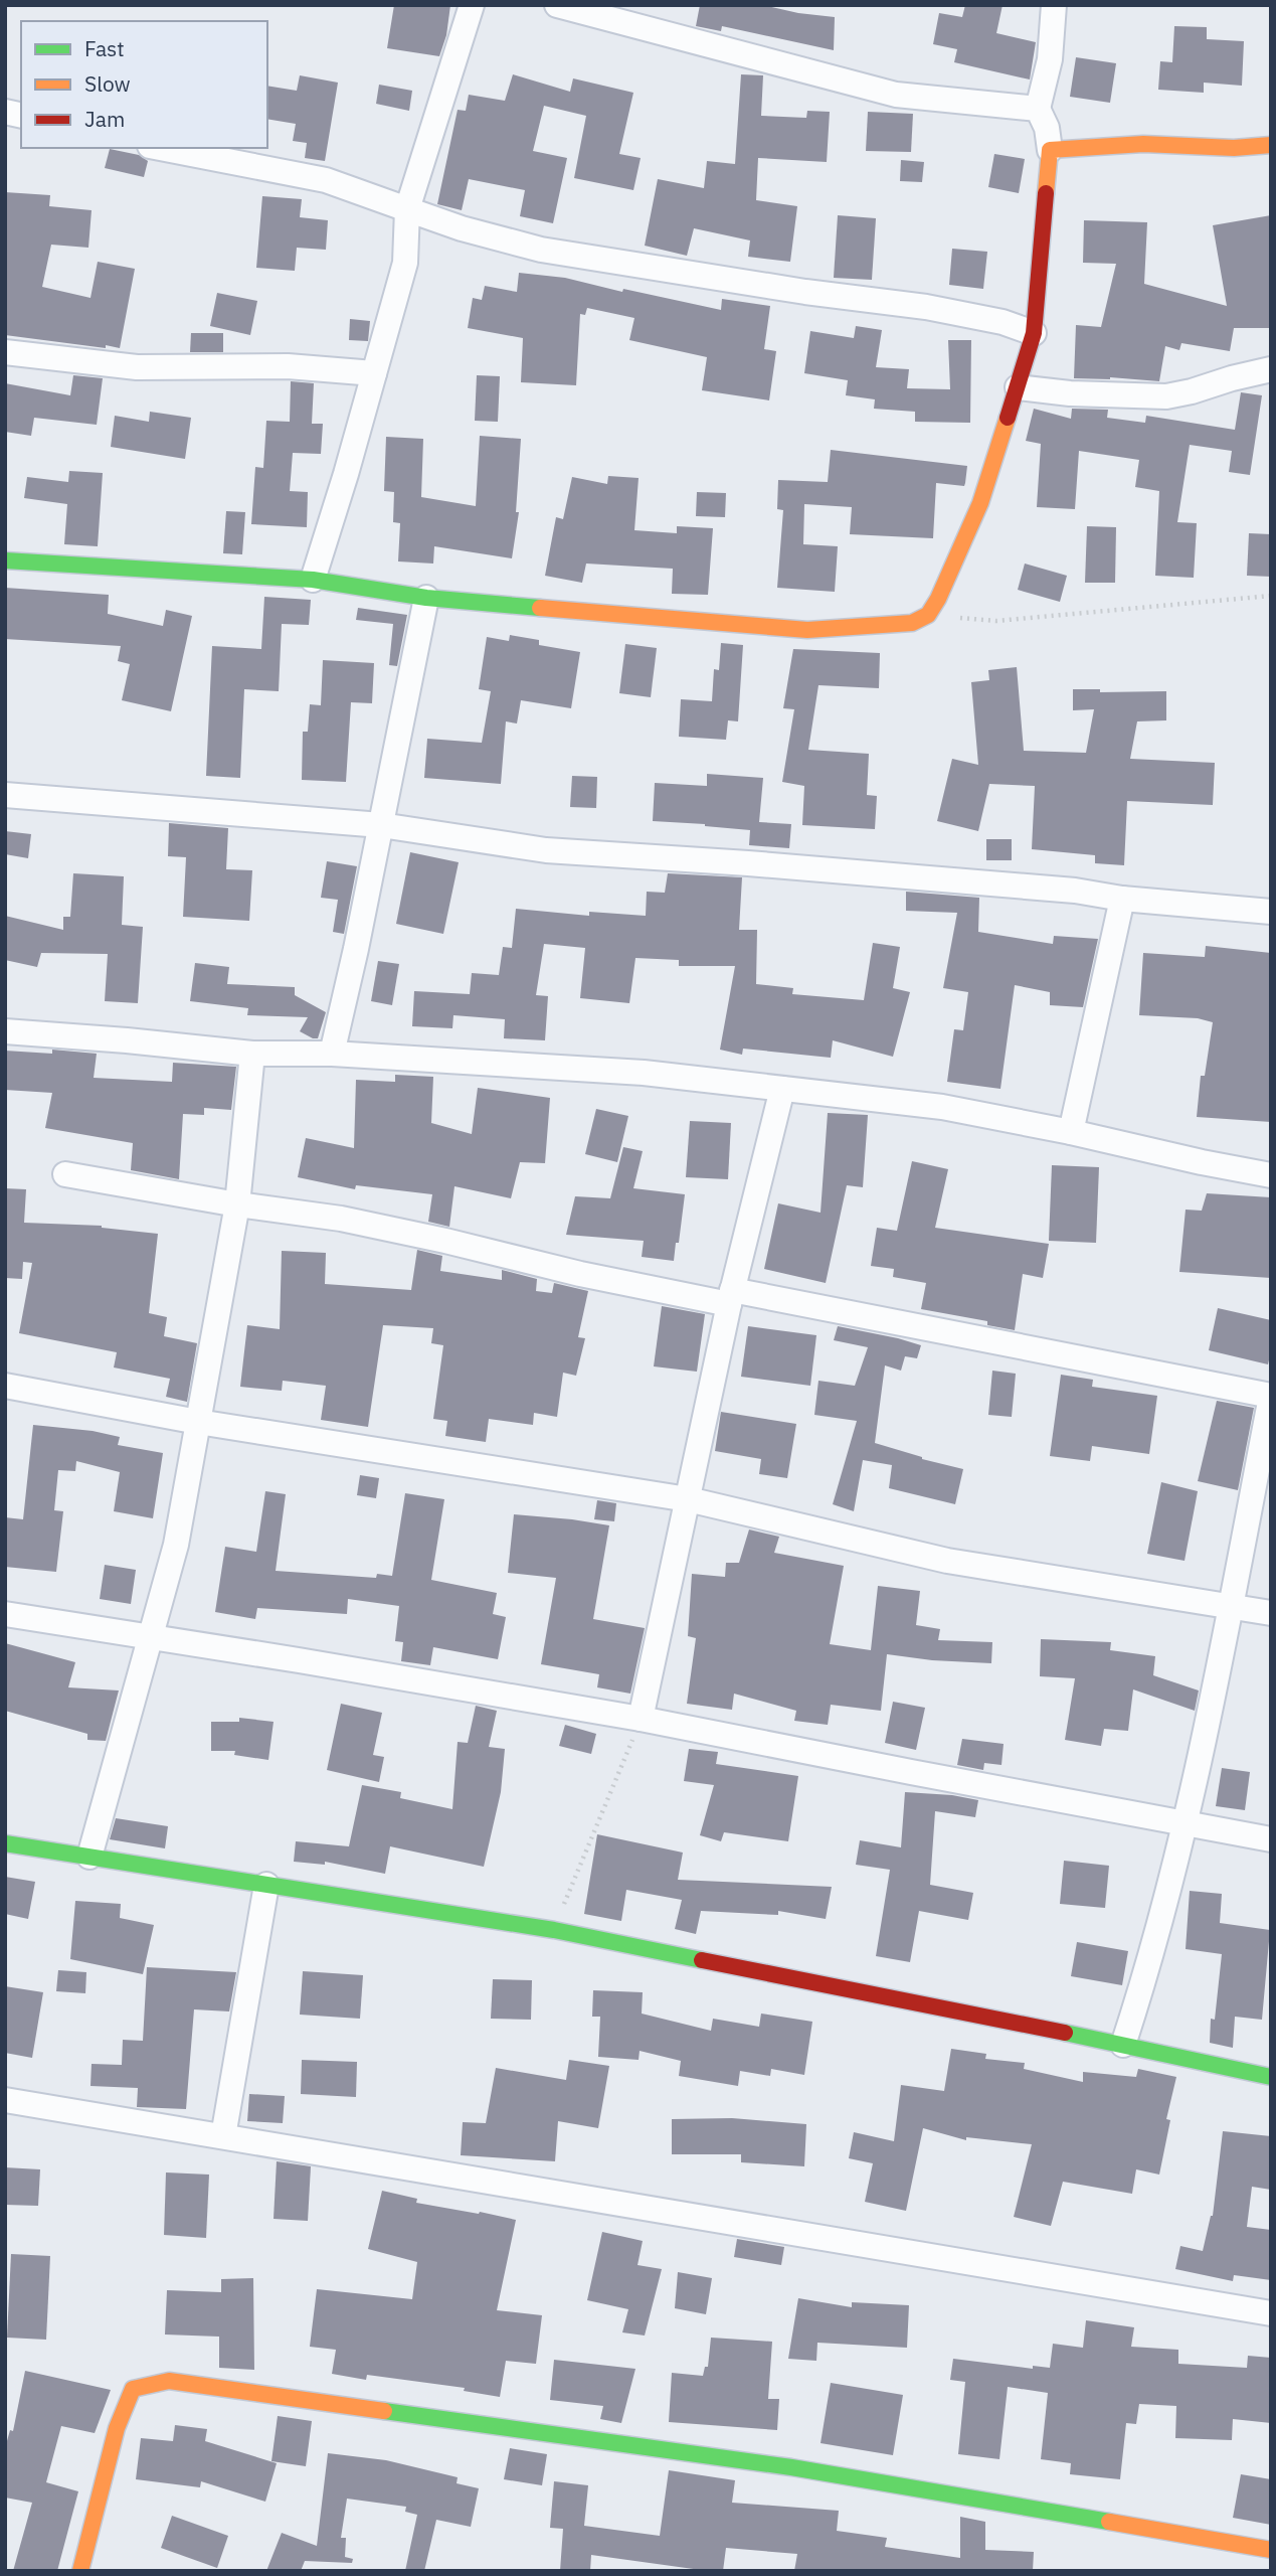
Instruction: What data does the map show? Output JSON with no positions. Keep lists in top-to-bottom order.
{
  "legend": ["Fast", "Slow", "Jam"]
}
